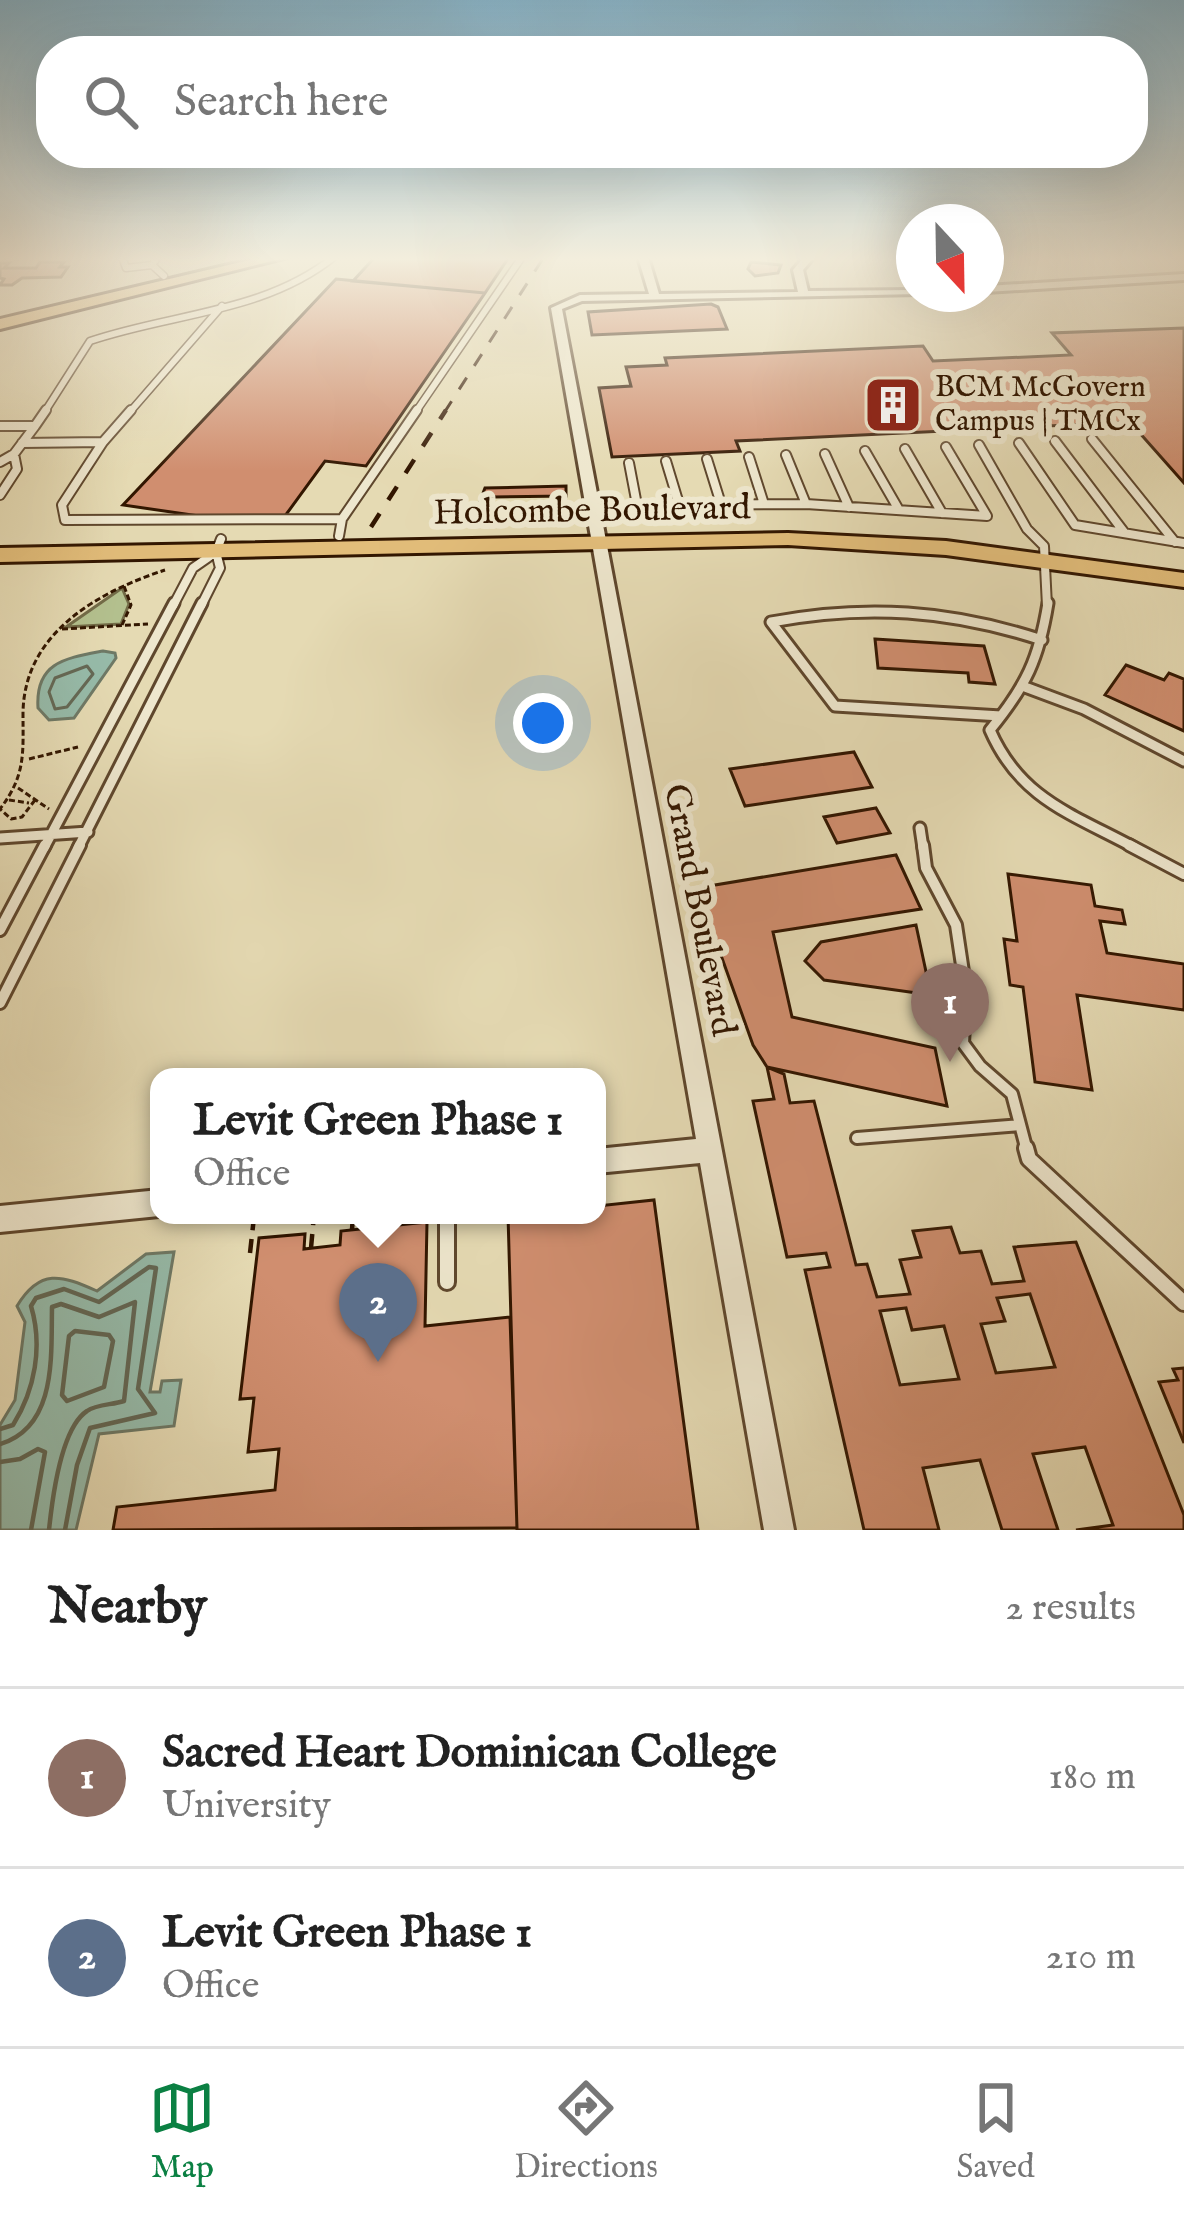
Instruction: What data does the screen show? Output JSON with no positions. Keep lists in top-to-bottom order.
{
  "streets": {
    "main road": ["Holcombe Boulevard"],
    "street": ["Grand Boulevard"]
  },
  "crossings": [
    ["Holcombe Boulevard", "Grand Boulevard"]
  ],
  "places": {
    "building": ["BCM McGovern Campus | TMCx"]
  },
  "north": "bottom",
  "page": {
    "search": "Search here",
    "pins": ["1", "2"],
    "popup": ["Levit Green Phase 1", "Office"],
    "heading": ["Nearby", "2 results"],
    "list": [
      {
        "mark": "1",
        "name": "Sacred Heart Dominican College",
        "note": "University",
        "value": "180 m"
      },
      {
        "mark": "2",
        "name": "Levit Green Phase 1",
        "note": "Office",
        "value": "210 m"
      }
    ],
    "nav": ["Map", "Directions", "Saved"]
  }
}
